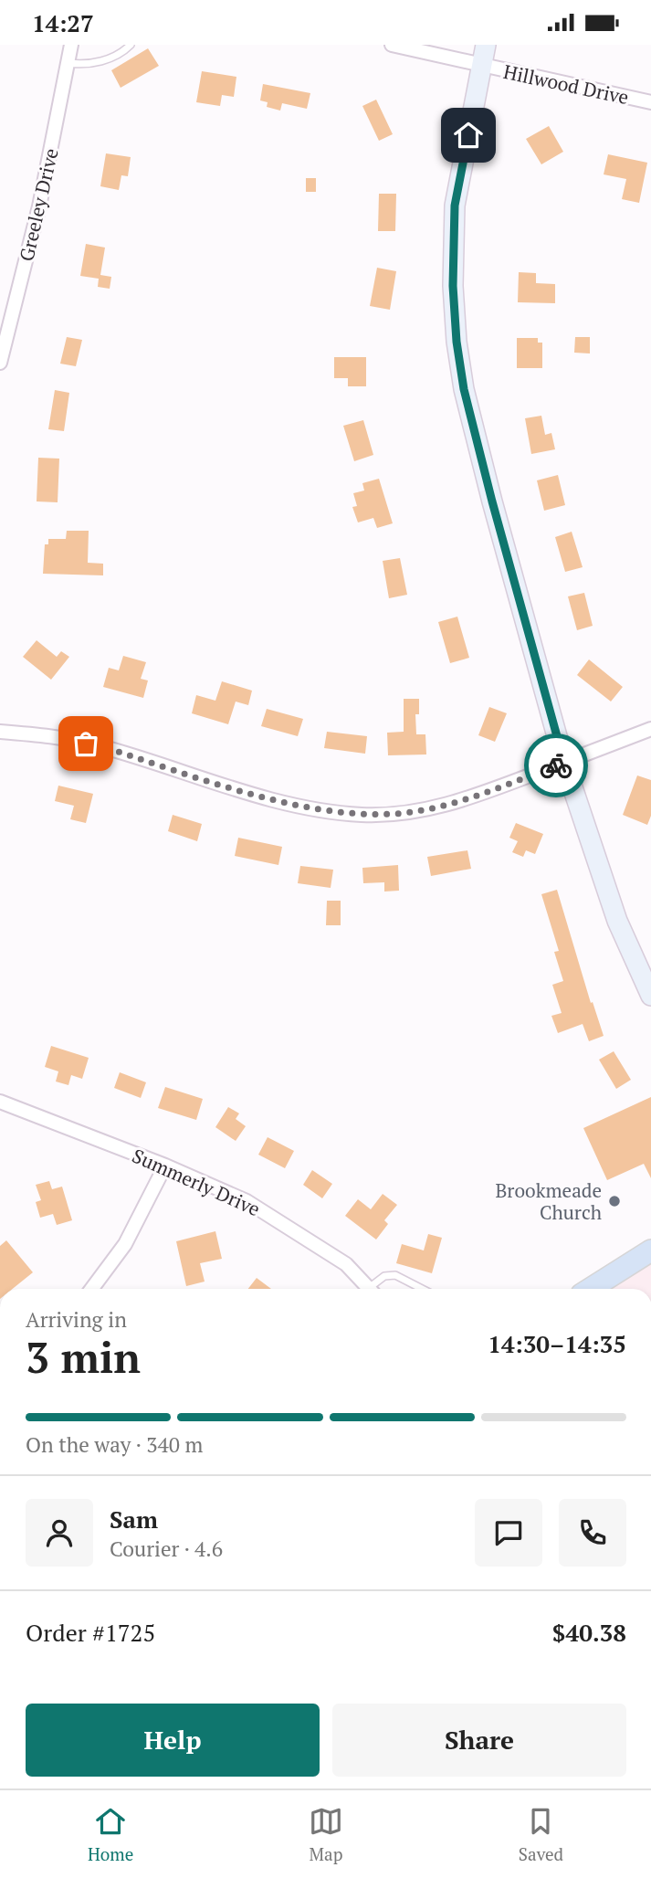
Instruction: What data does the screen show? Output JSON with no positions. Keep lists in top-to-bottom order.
{
  "streets": {
    "street": ["Hillwood Drive", "Greeley Drive", "Summerly Drive"]
  },
  "places": ["Brookmeade Church"],
  "page": {
    "status": "14:27",
    "heading": ["3 min", "Arriving in", "14:30–14:35"],
    "panel": [
      "Sam",
      "Courier · 4.6",
      "Order #1725",
      "$40.38"
    ],
    "bar": "On the way · 340 m",
    "buttons": ["Help", "Share"],
    "tabs": ["Home", "Map", "Saved"]
  }
}
